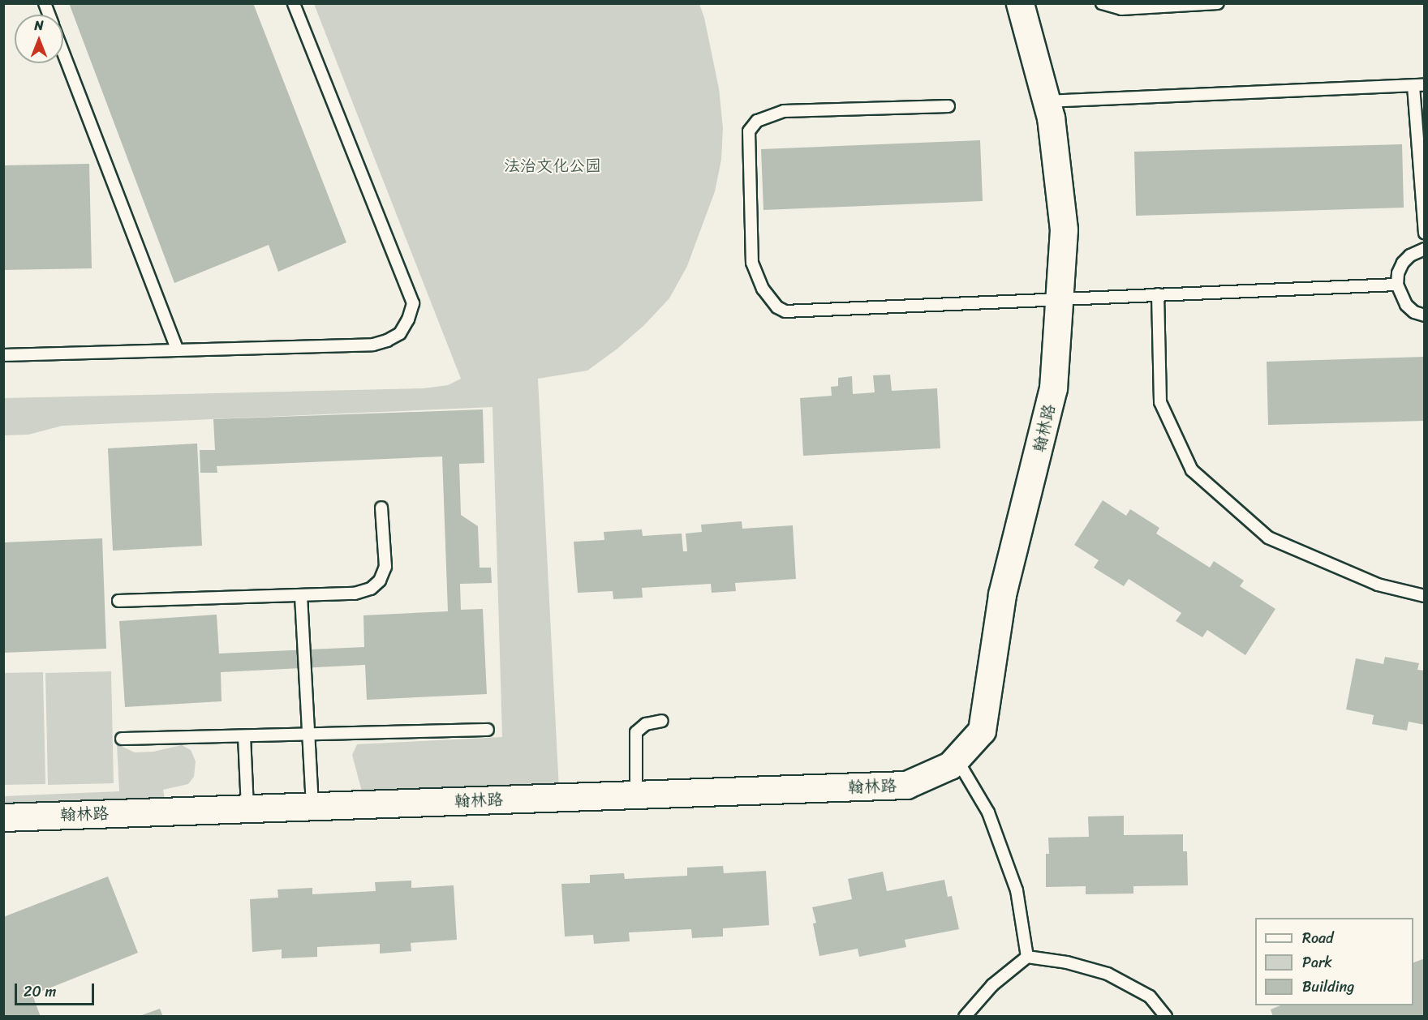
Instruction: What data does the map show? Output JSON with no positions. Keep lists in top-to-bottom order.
{
  "streets": {
    "main road": ["翰林路"]
  },
  "parks": ["法治文化公园"],
  "legend": ["Road", "Park", "Building"],
  "scale_bar": "20 m",
  "north": "top"
}
